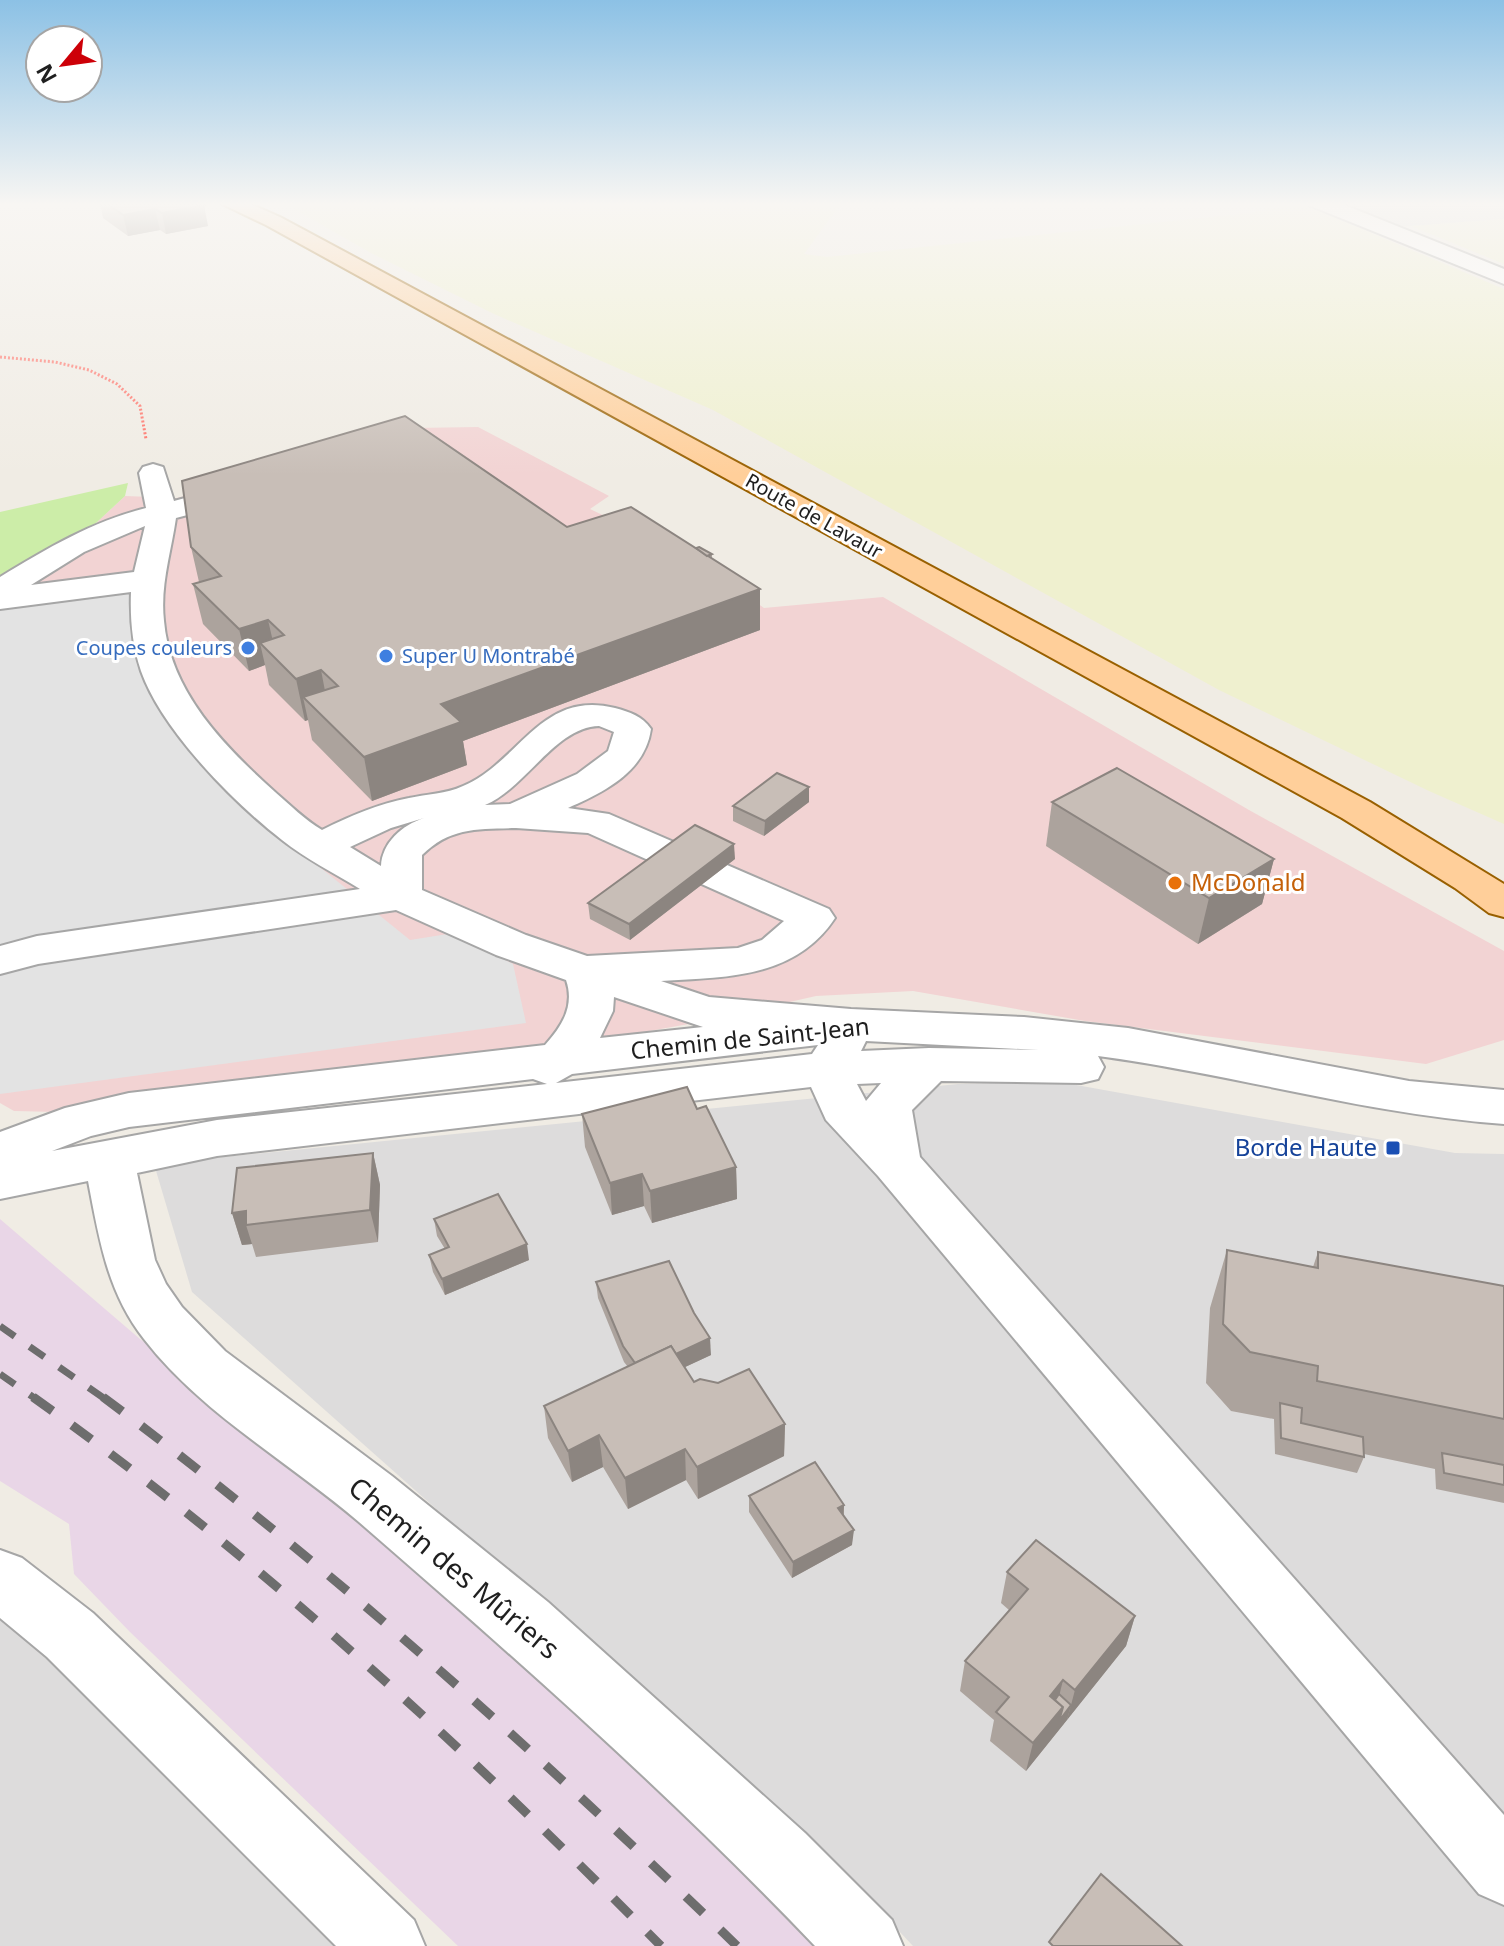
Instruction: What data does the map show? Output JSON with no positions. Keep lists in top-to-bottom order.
{
  "streets": {
    "main road": ["Route de Lavaur"],
    "street": ["Chemin de Saint-Jean", "Chemin des Mûriers"]
  },
  "crossings": [
    ["Chemin de Saint-Jean", "Chemin des Mûriers"]
  ],
  "places": {
    "other": ["Coupes couleurs", "Super U Montrabé", "McDonald"],
    "transit": ["Borde Haute"]
  },
  "north": "bottom left"
}
